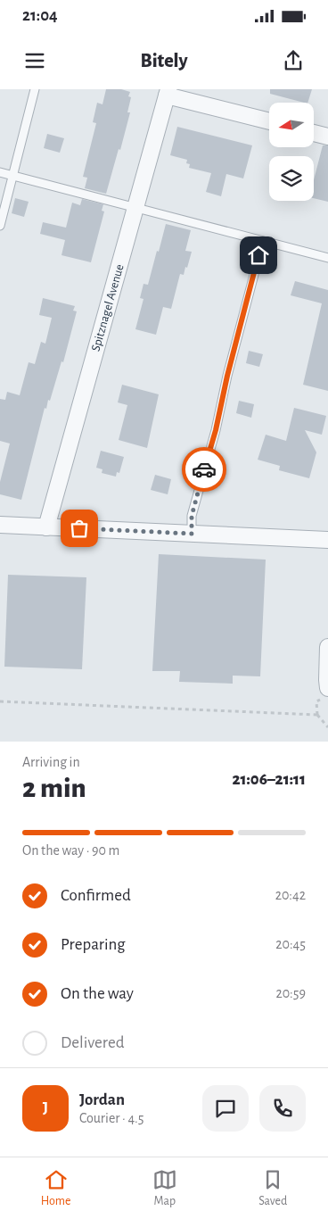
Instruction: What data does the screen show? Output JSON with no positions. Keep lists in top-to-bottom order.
{
  "streets": {
    "street": ["Spitznagel Avenue"]
  },
  "north": "left",
  "page": {
    "status": "21:04",
    "header": "Bitely",
    "heading": ["2 min", "Arriving in", "21:06–21:11"],
    "panel": ["Jordan", "Courier · 4.5"],
    "bar": "On the way · 90 m",
    "list": [
      ["Confirmed", "20:42"],
      ["Preparing", "20:45"],
      ["On the way", "20:59"],
      "Delivered"
    ],
    "round": "J",
    "tabs": ["Home", "Map", "Saved"]
  }
}
